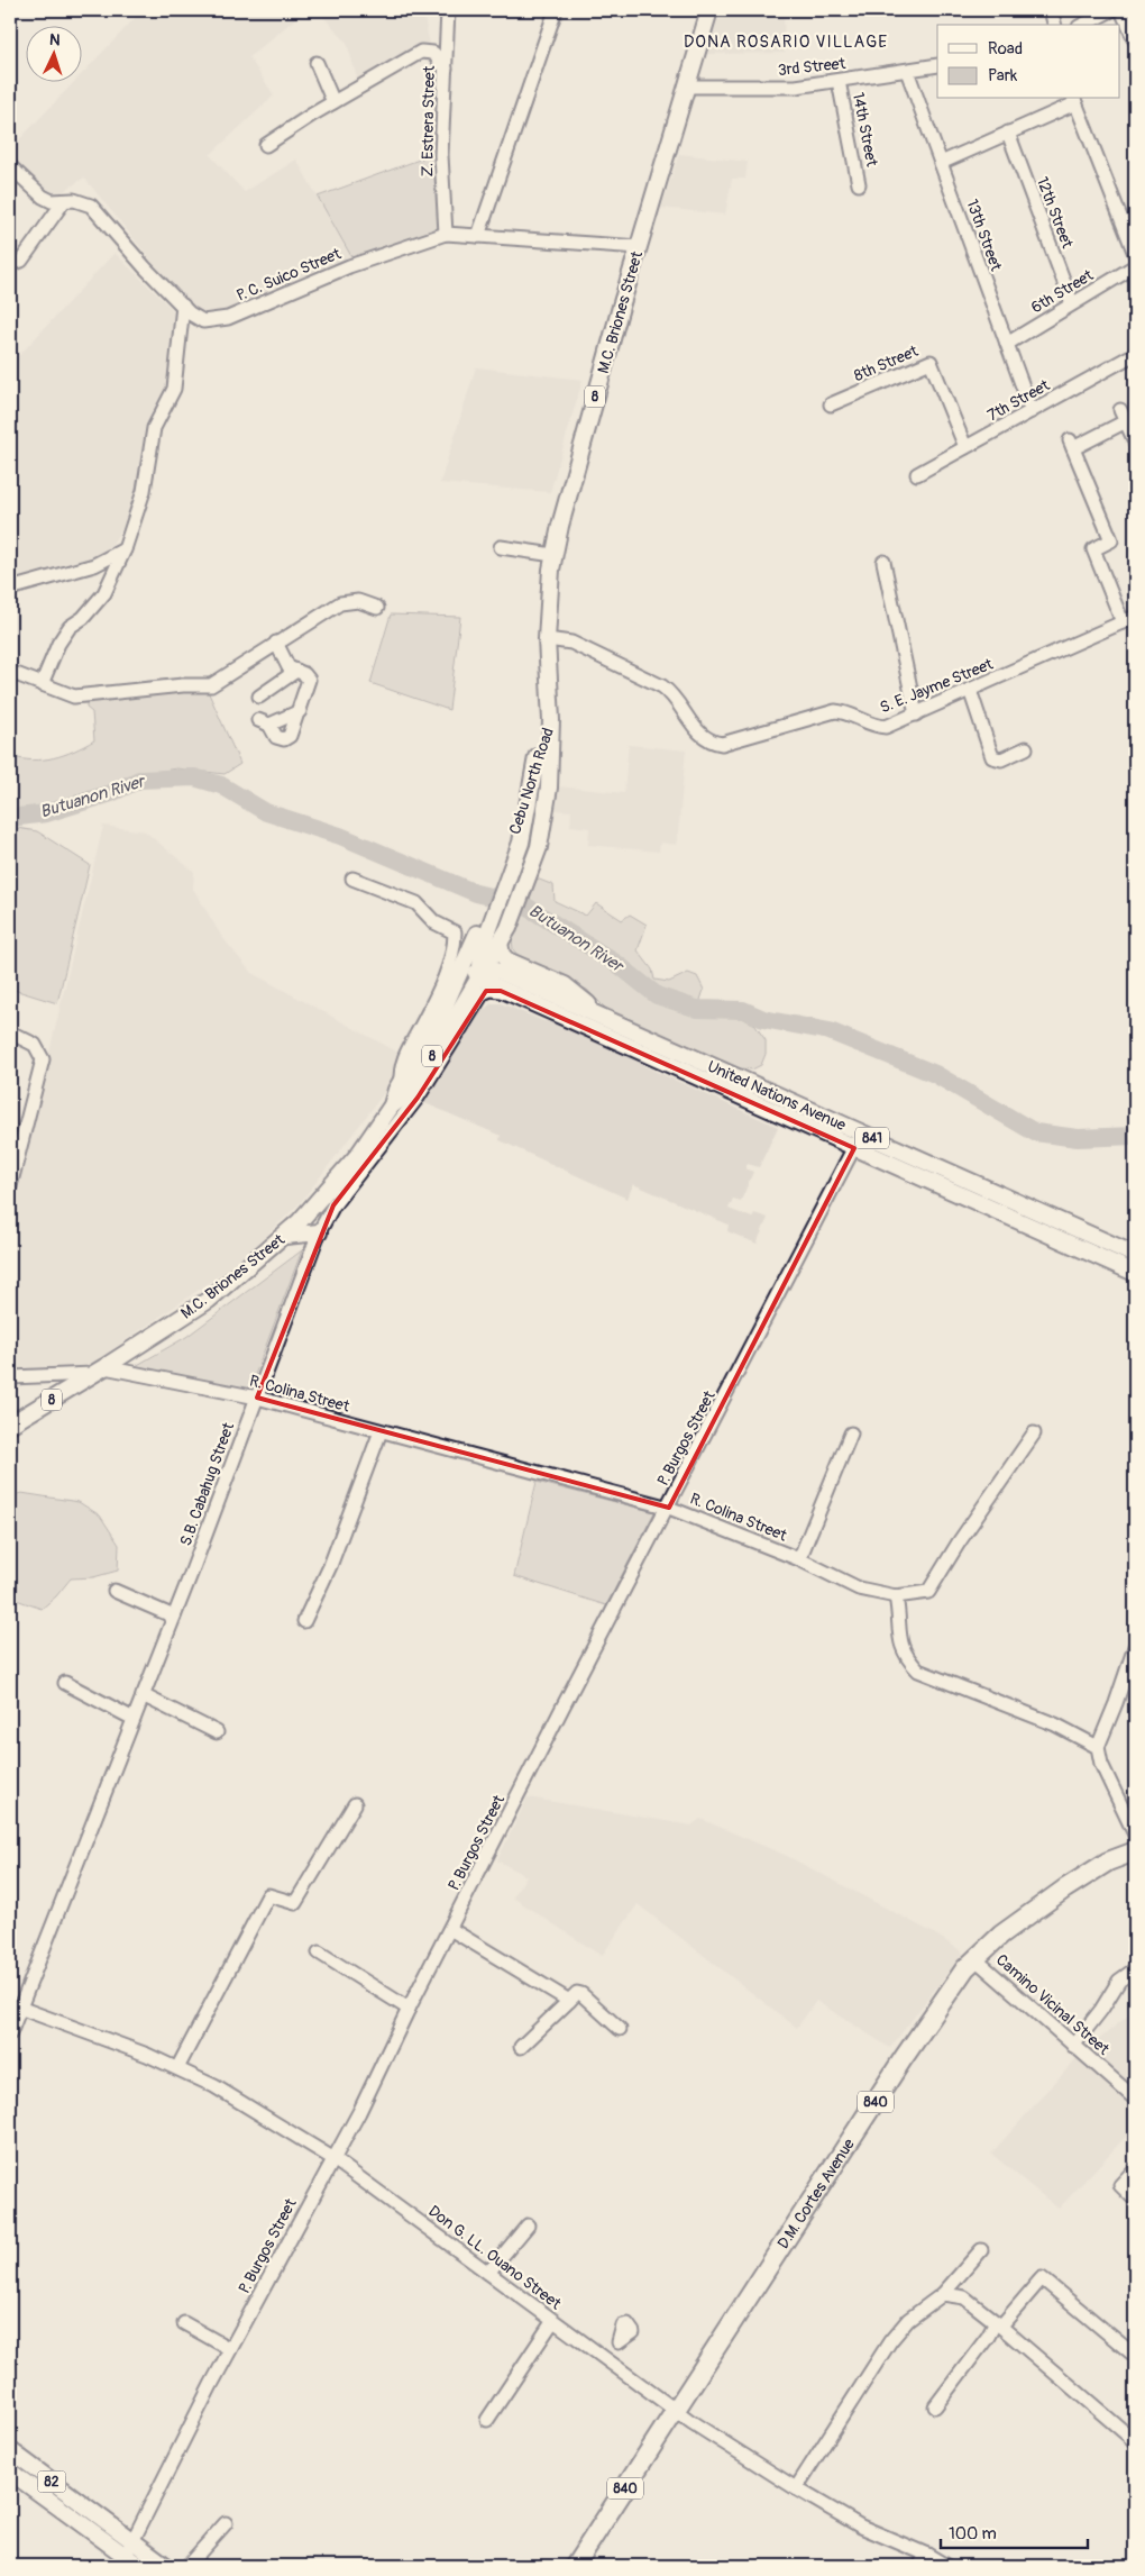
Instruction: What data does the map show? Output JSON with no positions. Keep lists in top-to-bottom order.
{
  "streets": {
    "highway": ["840", "D.M. Cortes Avenue"],
    "main road": [
      "M.C. Briones Street",
      "8",
      "Cebu North Road",
      "United Nations Avenue",
      "841",
      "82"
    ],
    "street": [
      "3rd Street",
      "Z. Estrera Street",
      "14th Street",
      "12th Street",
      "13th Street",
      "P. C. Suico Street",
      "6th Street",
      "8th Street",
      "7th Street",
      "S. E. Jayme Street",
      "R. Colina Street",
      "P. Burgos Street",
      "S.B. Cabahug Street",
      "Camino Vicinal Street",
      "Don G. LL. Ouano Street"
    ]
  },
  "crossings": [
    ["3rd Street", "14th Street"],
    ["3rd Street", "13th Street"],
    ["3rd Street", "M.C. Briones Street"],
    ["Z. Estrera Street", "P. C. Suico Street"],
    ["12th Street", "6th Street"],
    ["13th Street", "6th Street"],
    ["13th Street", "7th Street"],
    ["P. C. Suico Street", "M.C. Briones Street"],
    ["M.C. Briones Street", "8"],
    ["M.C. Briones Street", "S. E. Jayme Street"],
    ["M.C. Briones Street", "Cebu North Road"],
    ["M.C. Briones Street", "United Nations Avenue"],
    ["M.C. Briones Street", "R. Colina Street"],
    ["8th Street", "7th Street"],
    ["8", "Cebu North Road"],
    ["United Nations Avenue", "P. Burgos Street"],
    ["United Nations Avenue", "S.B. Cabahug Street"],
    ["R. Colina Street", "P. Burgos Street"],
    ["R. Colina Street", "S.B. Cabahug Street"],
    ["P. Burgos Street", "Don G. LL. Ouano Street"],
    ["P. Burgos Street", "82"],
    ["S.B. Cabahug Street", "Don G. LL. Ouano Street"],
    ["Camino Vicinal Street", "D.M. Cortes Avenue"],
    ["D.M. Cortes Avenue", "Don G. LL. Ouano Street"]
  ],
  "districts": ["DONA ROSARIO VILLAGE"],
  "water": ["Butuanon River"],
  "legend": ["Road", "Park"],
  "scale_bar": "100 m",
  "north": "top"
}
